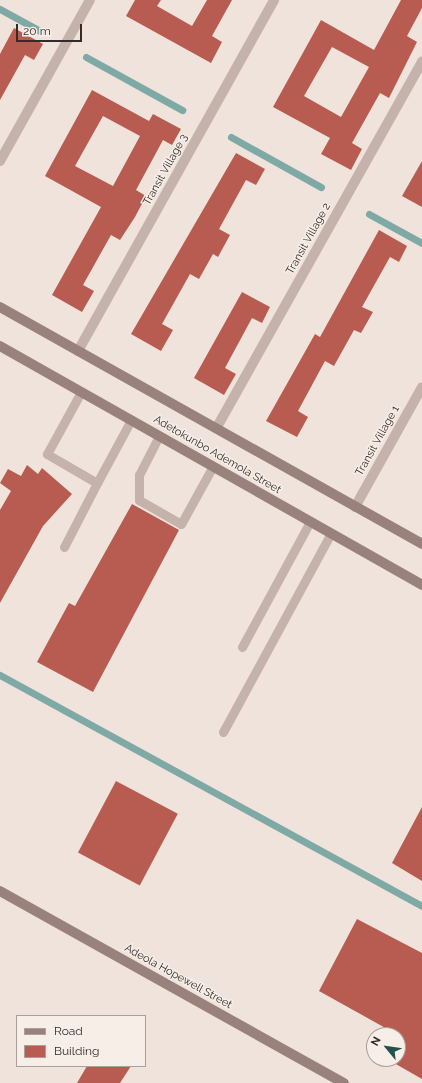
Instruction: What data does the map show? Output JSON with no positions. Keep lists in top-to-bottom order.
{
  "streets": {
    "main road": ["Adetokunbo Ademola Street", "Adeola Hopewell Street"],
    "street": ["Transit Village 3", "Transit Village 2", "Transit Village 1"]
  },
  "crossings": [
    ["Transit Village 3", "Adetokunbo Ademola Street"],
    ["Transit Village 2", "Adetokunbo Ademola Street"],
    ["Transit Village 1", "Adetokunbo Ademola Street"]
  ],
  "legend": ["Road", "Building"],
  "scale_bar": "20 m",
  "north": "top left"
}
